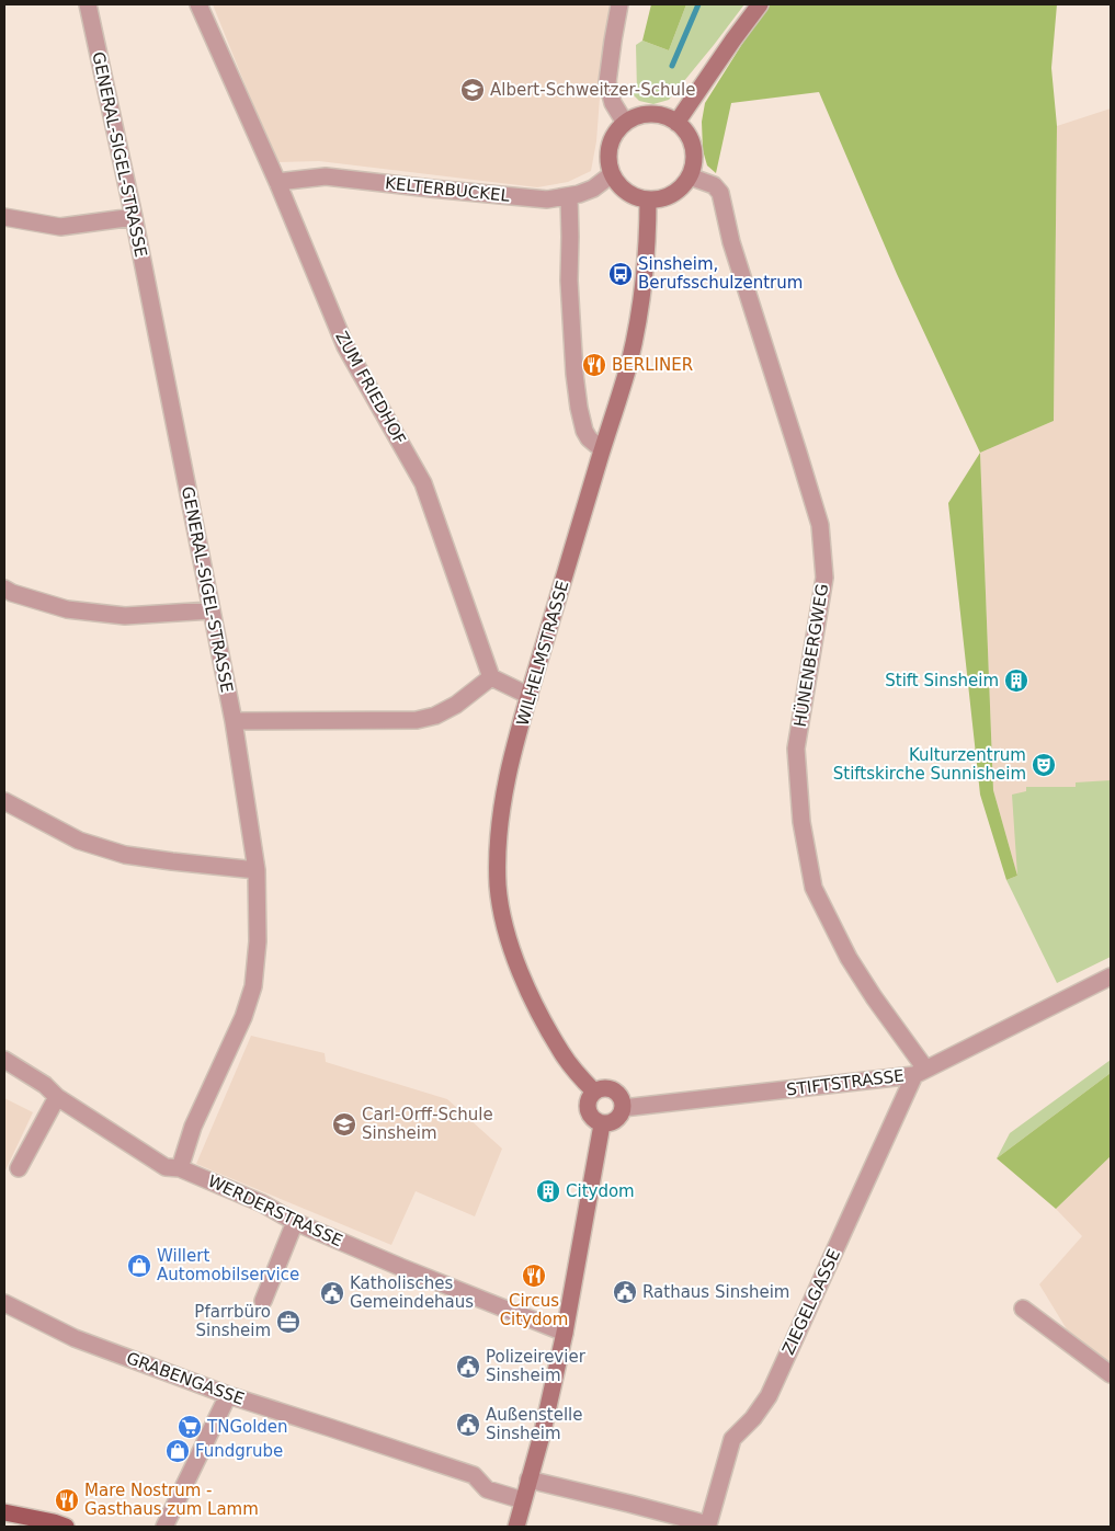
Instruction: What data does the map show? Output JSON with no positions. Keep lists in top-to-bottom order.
{
  "streets": {
    "main road": ["WILHELMSTRASSE"],
    "street": [
      "GENERAL-SIGEL-STRASSE",
      "KELTERBUCKEL",
      "ZUM FRIEDHOF",
      "HÜNENBERGWEG",
      "STIFTSTRASSE",
      "WERDERSTRASSE",
      "ZIEGELGASSE",
      "GRABENGASSE"
    ]
  },
  "crossings": [
    ["GENERAL-SIGEL-STRASSE", "WERDERSTRASSE"],
    ["KELTERBUCKEL", "ZUM FRIEDHOF"],
    ["KELTERBUCKEL", "WILHELMSTRASSE"],
    ["KELTERBUCKEL", "HÜNENBERGWEG"],
    ["WILHELMSTRASSE", "HÜNENBERGWEG"],
    ["WILHELMSTRASSE", "STIFTSTRASSE"],
    ["HÜNENBERGWEG", "STIFTSTRASSE"],
    ["HÜNENBERGWEG", "ZIEGELGASSE"],
    ["STIFTSTRASSE", "ZIEGELGASSE"]
  ],
  "places": {
    "school or university": ["Albert-Schweitzer-Schule", "Carl-Orff-Schule Sinsheim"],
    "bus stop": ["Sinsheim, Berufsschulzentrum"],
    "restaurant": ["BERLINER", "Circus Citydom", "Mare Nostrum - Gasthaus zum Lamm"],
    "building": ["Stift Sinsheim", "Citydom"],
    "theatre": ["Kulturzentrum Stiftskirche Sunnisheim"],
    "shop": ["Willert Automobilservice", "Fundgrube"],
    "public building": [
      "Rathaus Sinsheim",
      "Katholisches Gemeindehaus",
      "Polizeirevier Sinsheim",
      "Außenstelle Sinsheim"
    ],
    "office": ["Pfarrbüro Sinsheim"],
    "supermarket": ["TNGolden"]
  }
}
